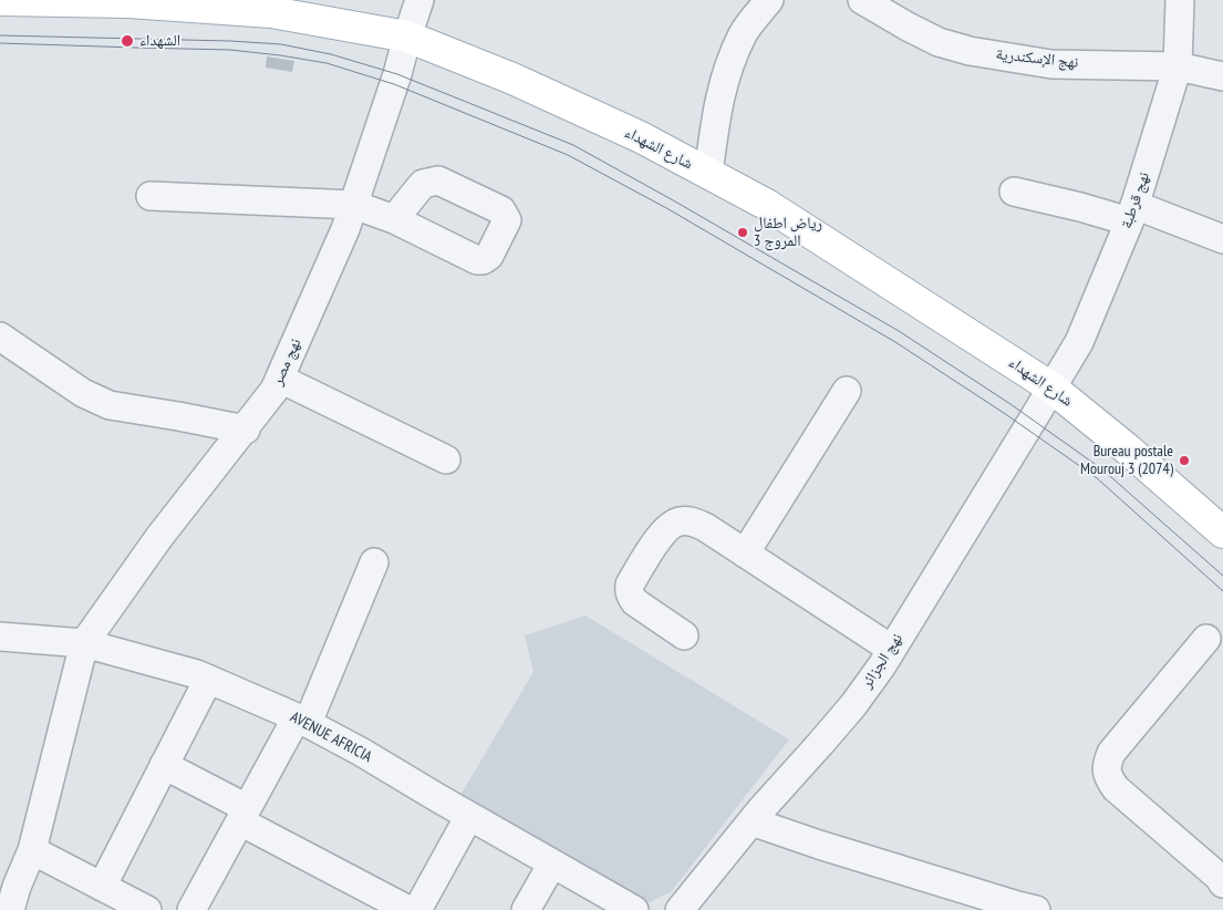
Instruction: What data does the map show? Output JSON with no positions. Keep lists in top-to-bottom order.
{
  "streets": {
    "main road": ["شارع الشهداء"],
    "street": [
      "نهج الإسكندرية",
      "نهج قرطبة",
      "نهج مصر",
      "نهج الجزائر",
      "AVENUE AFRICIA"
    ]
  },
  "crossings": [
    ["نهج الإسكندرية", "نهج قرطبة"],
    ["شارع الشهداء", "نهج قرطبة"],
    ["شارع الشهداء", "نهج مصر"],
    ["شارع الشهداء", "نهج الجزائر"],
    ["نهج قرطبة", "نهج الجزائر"],
    ["نهج مصر", "AVENUE AFRICIA"]
  ],
  "places": ["الشهداء", "رياض اطفال المروج 3", "Bureau postale Mourouj 3 (2074)"]
}
